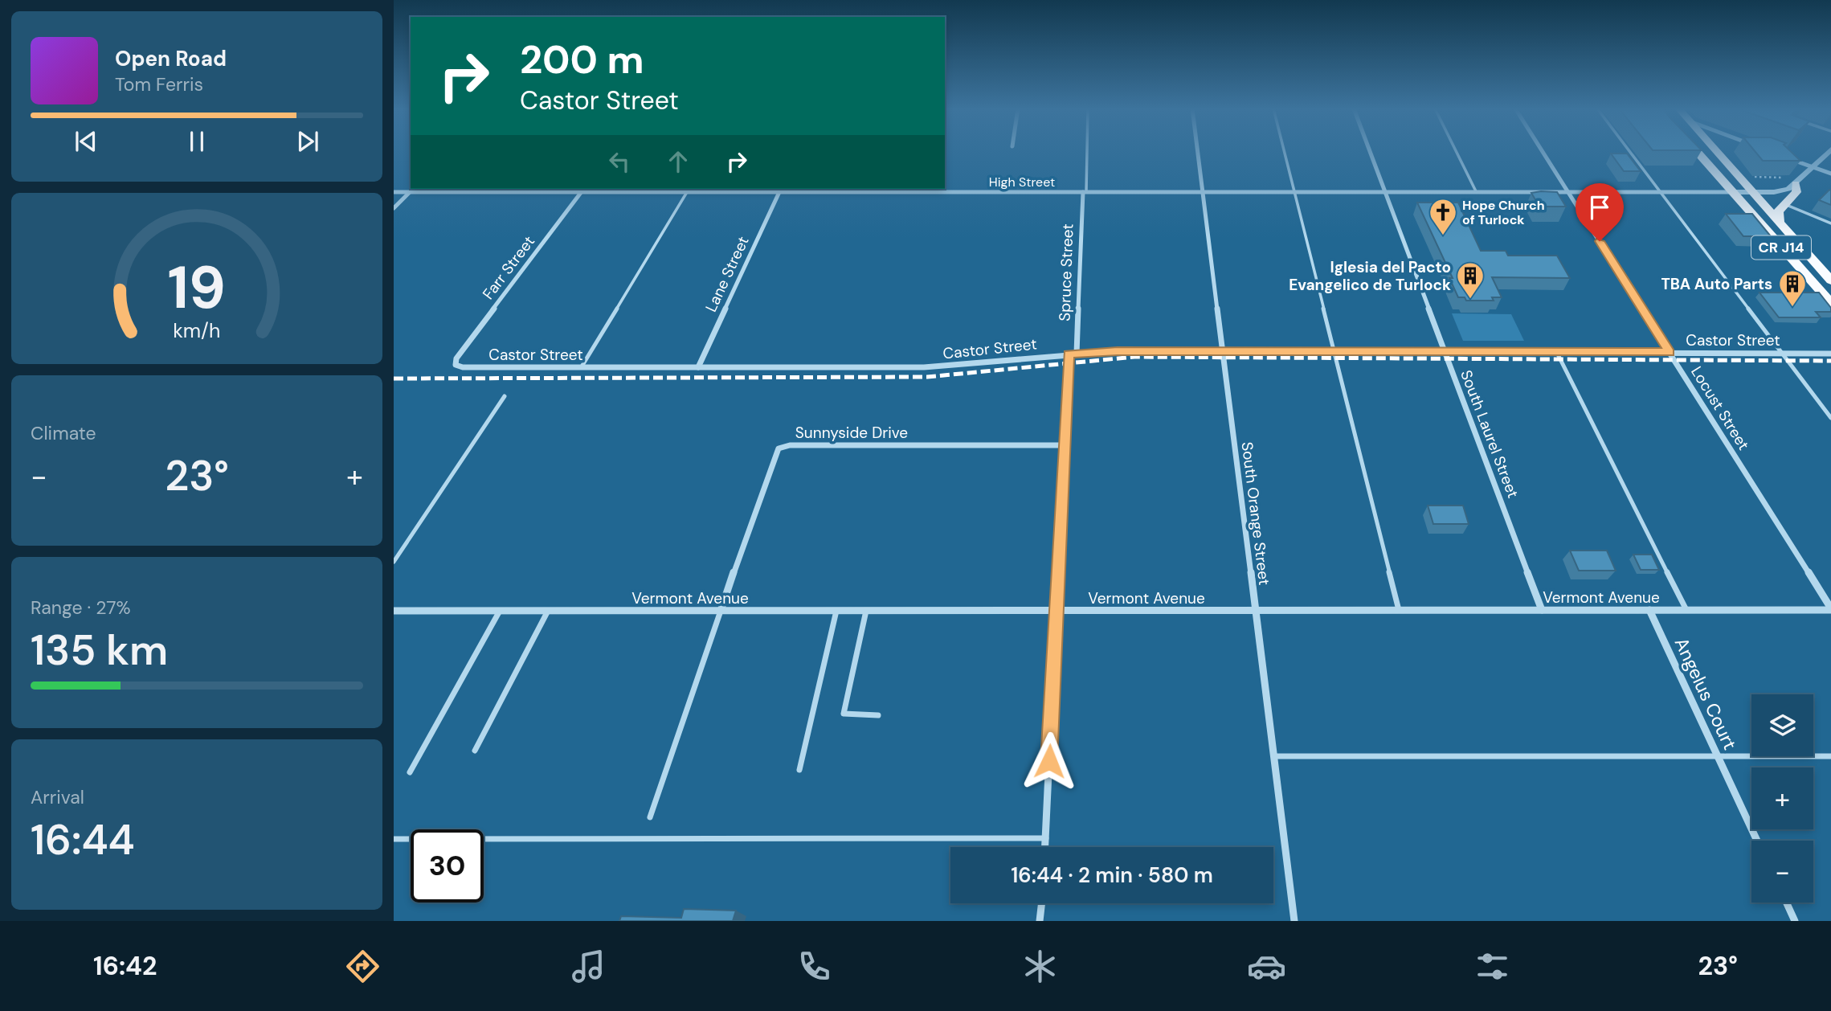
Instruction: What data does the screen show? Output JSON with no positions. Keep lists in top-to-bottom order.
{
  "streets": {
    "main road": ["CR J14"],
    "street": [
      "High Street",
      "Farr Street",
      "Spruce Street",
      "Lane Street",
      "Castor Street",
      "Locust Street",
      "Sunnyside Drive",
      "South Laurel Street",
      "South Orange Street",
      "Vermont Avenue",
      "Angelus Court"
    ]
  },
  "crossings": [
    ["High Street", "CR J14"],
    ["High Street", "Farr Street"],
    ["High Street", "Spruce Street"],
    ["High Street", "Lane Street"],
    ["High Street", "Locust Street"],
    ["High Street", "South Laurel Street"],
    ["High Street", "South Orange Street"],
    ["Farr Street", "Castor Street"],
    ["Spruce Street", "Castor Street"],
    ["Lane Street", "Castor Street"],
    ["Castor Street", "Locust Street"],
    ["Castor Street", "South Laurel Street"],
    ["Castor Street", "South Orange Street"],
    ["Locust Street", "Vermont Avenue"],
    ["Sunnyside Drive", "Vermont Avenue"],
    ["South Laurel Street", "Vermont Avenue"],
    ["South Orange Street", "Vermont Avenue"],
    ["Vermont Avenue", "Angelus Court"]
  ],
  "places": {
    "church": ["Hope Church of Turlock"],
    "building": ["Iglesia del Pacto Evangelico de Turlock", "TBA Auto Parts"]
  },
  "page": {
    "turn": ["200 m", "Castor Street"],
    "song": ["Open Road", "Tom Ferris"],
    "tile": [
      "Climate",
      ["Range · 27%", "135 km"],
      ["Arrival", "16:44"]
    ],
    "heat": ["−", "23°", "+"],
    "map_buttons": ["+", "−"],
    "limit": "30",
    "trip": "16:44 · 2 min · 580 m",
    "tabs": ["16:42", "23°"],
    "gauge": ["19", "km/h"]
  }
}
